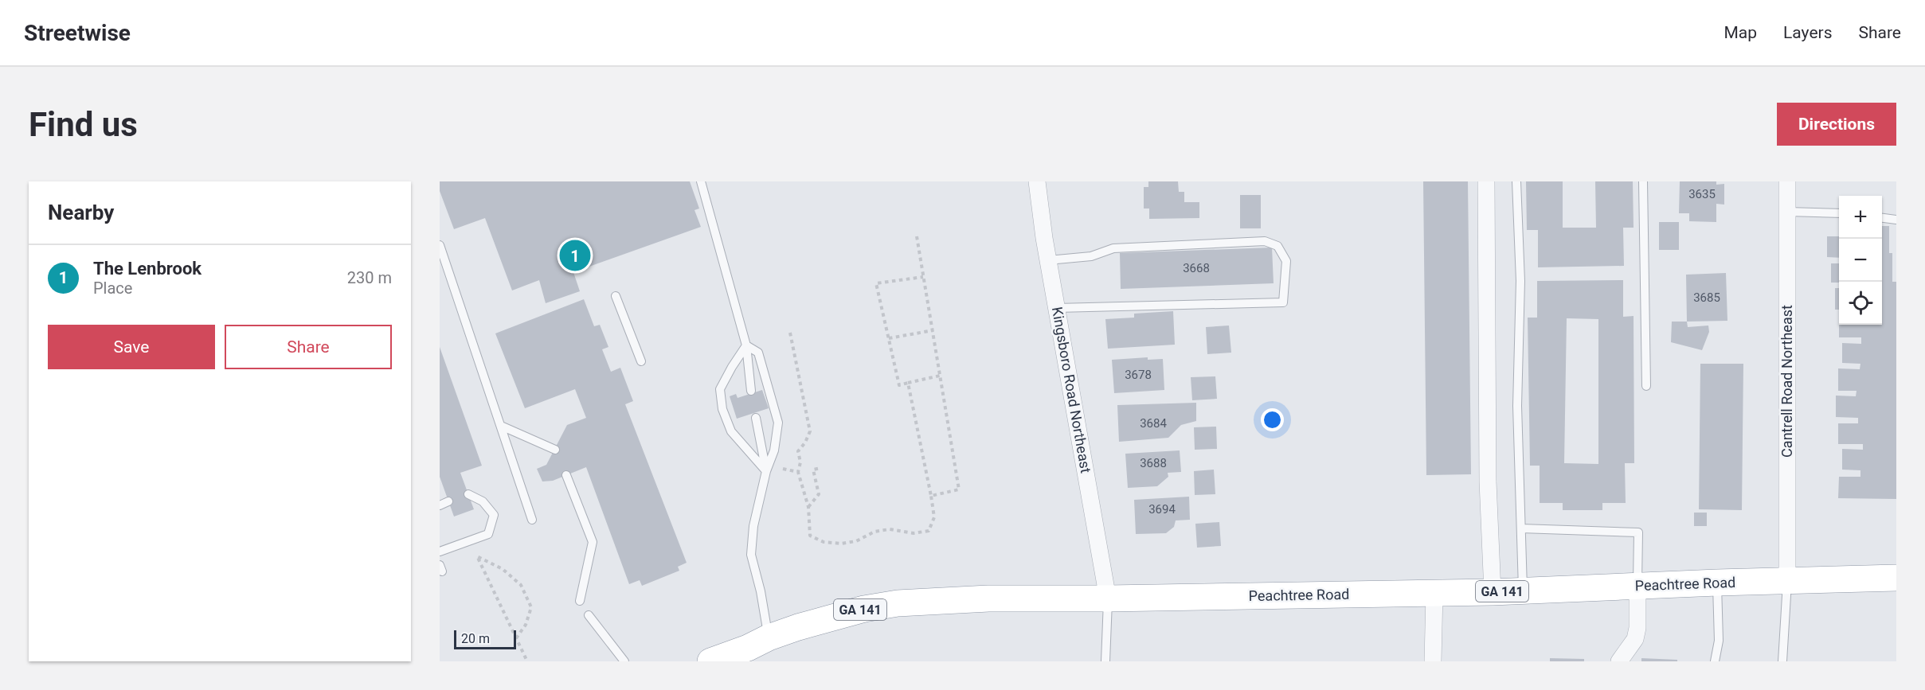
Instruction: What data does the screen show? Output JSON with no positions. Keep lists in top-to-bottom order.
{
  "streets": {
    "highway": ["Peachtree Road", "GA 141"],
    "street": ["Cantrell Road Northeast", "Kingsboro Road Northeast"]
  },
  "crossings": [
    ["Cantrell Road Northeast", "Peachtree Road"],
    ["Kingsboro Road Northeast", "Peachtree Road"]
  ],
  "house_numbers": [
    "3635",
    "3668",
    "3685",
    "3678",
    "3684",
    "3688",
    "3694"
  ],
  "scale_bar": "20 m",
  "page": {
    "header": "Streetwise",
    "nav": ["Map", "Layers", "Share"],
    "buttons": [
      "Directions",
      ["Save", "Share"]
    ],
    "title": "Find us",
    "heading": "Nearby",
    "map_buttons": ["+", "−"],
    "pins": "1",
    "list": [
      {
        "mark": "1",
        "name": "The Lenbrook",
        "note": "Place",
        "value": "230 m"
      }
    ],
    "scale": "20 m"
  }
}
